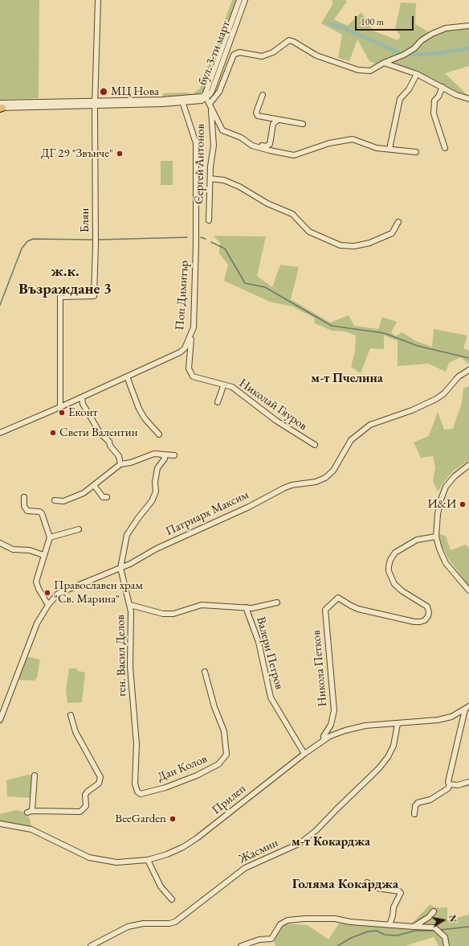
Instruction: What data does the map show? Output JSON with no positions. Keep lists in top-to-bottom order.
{
  "streets": {
    "street": [
      "бул. 3-ти март",
      "Сергей Антонов",
      "Блян",
      "Поп Димитър",
      "Николай Гяуров",
      "Патриарх Максим",
      "Валери Петров",
      "ген. Васил Делов",
      "Никола Петков",
      "Дан Колов",
      "Прилеп",
      "Жасмин"
    ]
  },
  "crossings": [
    ["бул. 3-ти март", "Сергей Антонов"],
    ["бул. 3-ти март", "Блян"],
    ["бул. 3-ти март", "Поп Димитър"],
    ["Блян", "Поп Димитър"],
    ["Поп Димитър", "Николай Гяуров"],
    ["Патриарх Максим", "ген. Васил Делов"],
    ["Валери Петров", "Прилеп"],
    ["ген. Васил Делов", "Дан Колов"],
    ["Никола Петков", "Прилеп"],
    ["Прилеп", "Жасмин"]
  ],
  "districts": [
    "ж.к. Възраждане 3",
    "м-т Пчелина",
    "м-т Кокарджа",
    "Голяма Кокарджа"
  ],
  "places": [
    "МЦ Нова",
    "ДГ 29 \"Звънче\"",
    "Еконт",
    "Свети Валентин",
    "И&И",
    "Православен храм \"Св. Марина\"",
    "BeeGarden"
  ],
  "scale_bar": "100 m",
  "north": "right"
}
